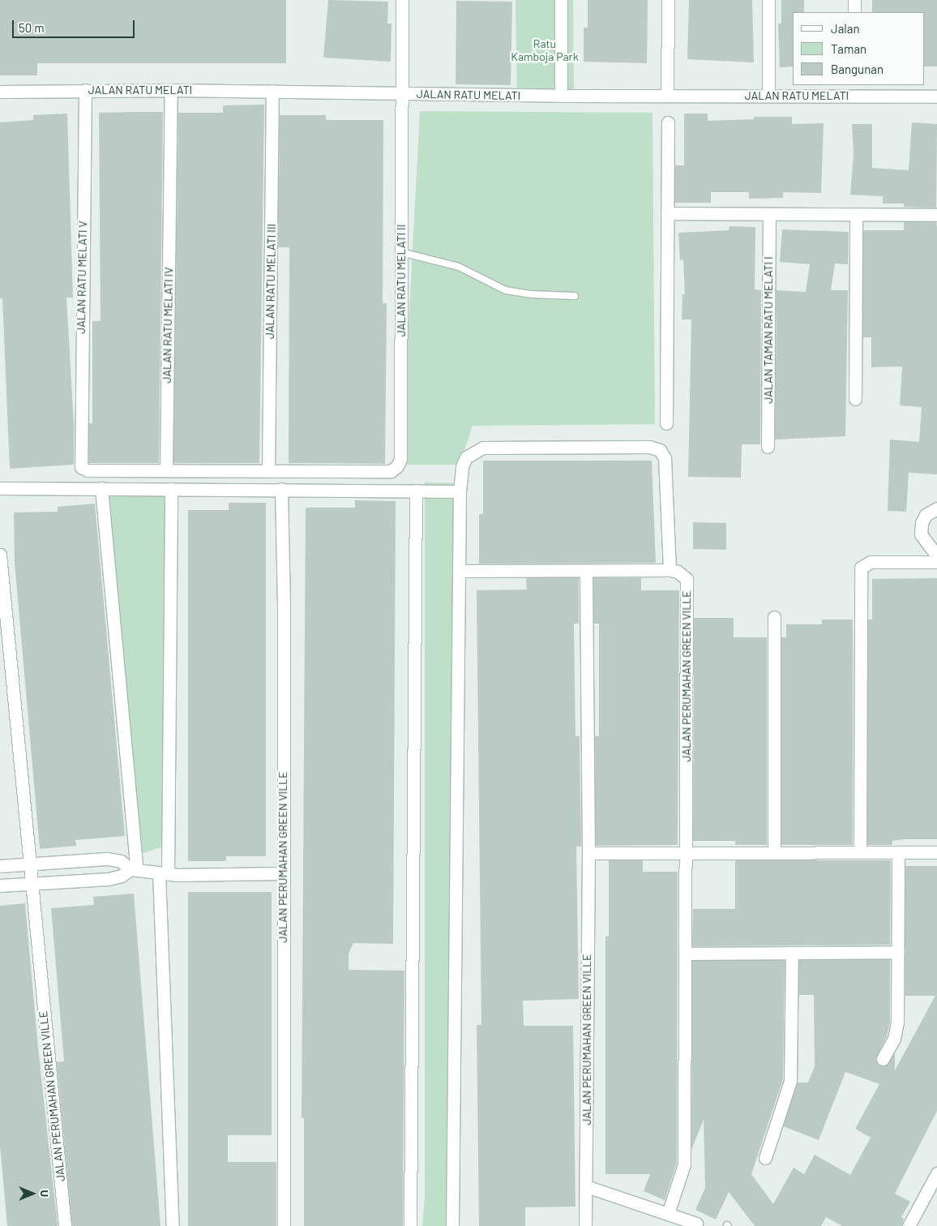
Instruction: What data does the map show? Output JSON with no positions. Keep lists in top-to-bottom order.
{
  "streets": {
    "street": [
      "JALAN RATU MELATI",
      "JALAN RATU MELATI V",
      "JALAN RATU MELATI II",
      "JALAN RATU MELATI III",
      "JALAN RATU MELATI IV",
      "JALAN TAMAN RATU MELATI I",
      "JALAN PERUMAHAN GREEN VILLE"
    ]
  },
  "crossings": [
    ["JALAN RATU MELATI", "JALAN RATU MELATI V"],
    ["JALAN RATU MELATI", "JALAN RATU MELATI II"],
    ["JALAN RATU MELATI", "JALAN RATU MELATI III"],
    ["JALAN RATU MELATI", "JALAN RATU MELATI IV"],
    ["JALAN RATU MELATI V", "JALAN RATU MELATI IV"],
    ["JALAN RATU MELATI II", "JALAN RATU MELATI III"]
  ],
  "parks": ["Ratu Kamboja Park"],
  "legend": ["Jalan", "Taman", "Bangunan"],
  "scale_bar": "50 m",
  "north": "right"
}
